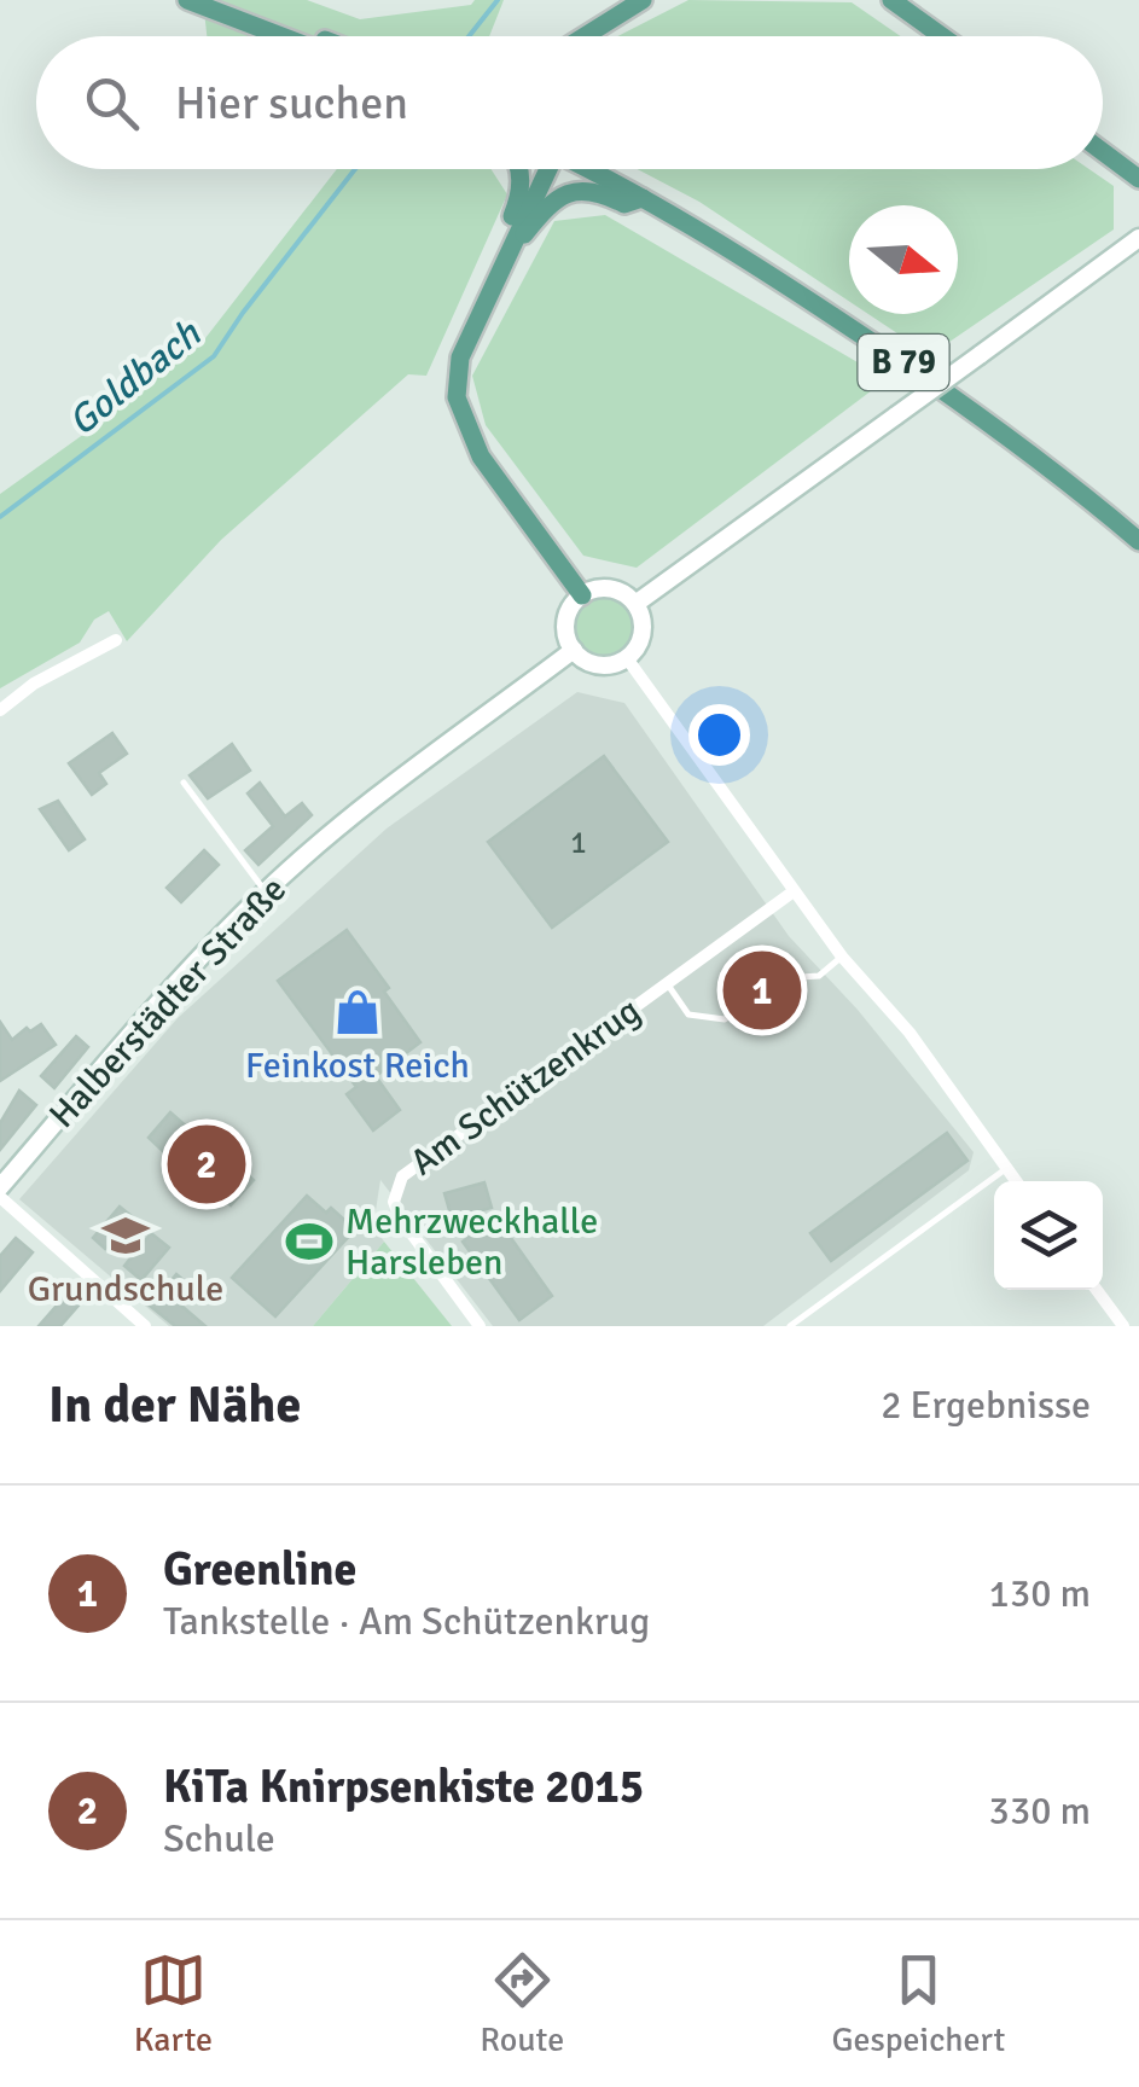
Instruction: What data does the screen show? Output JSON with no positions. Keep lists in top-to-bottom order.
{
  "streets": {
    "main road": ["B 79", "Halberstädter Straße"],
    "street": ["Am Schützenkrug"]
  },
  "water": ["Goldbach"],
  "places": {
    "shop": ["Feinkost Reich"],
    "school or university": ["Grundschule"],
    "sports": ["Mehrzweckhalle Harsleben"]
  },
  "house_numbers": ["1"],
  "north": "right",
  "page": {
    "search": "Hier suchen",
    "pins": ["1", "2"],
    "heading": ["In der Nähe", "2 Ergebnisse"],
    "list": [
      {
        "mark": "1",
        "name": "Greenline",
        "note": "Tankstelle · Am Schützenkrug",
        "value": "130 m"
      },
      {
        "mark": "2",
        "name": "KiTa Knirpsenkiste 2015",
        "note": "Schule",
        "value": "330 m"
      }
    ],
    "nav": ["Karte", "Route", "Gespeichert"]
  }
}
